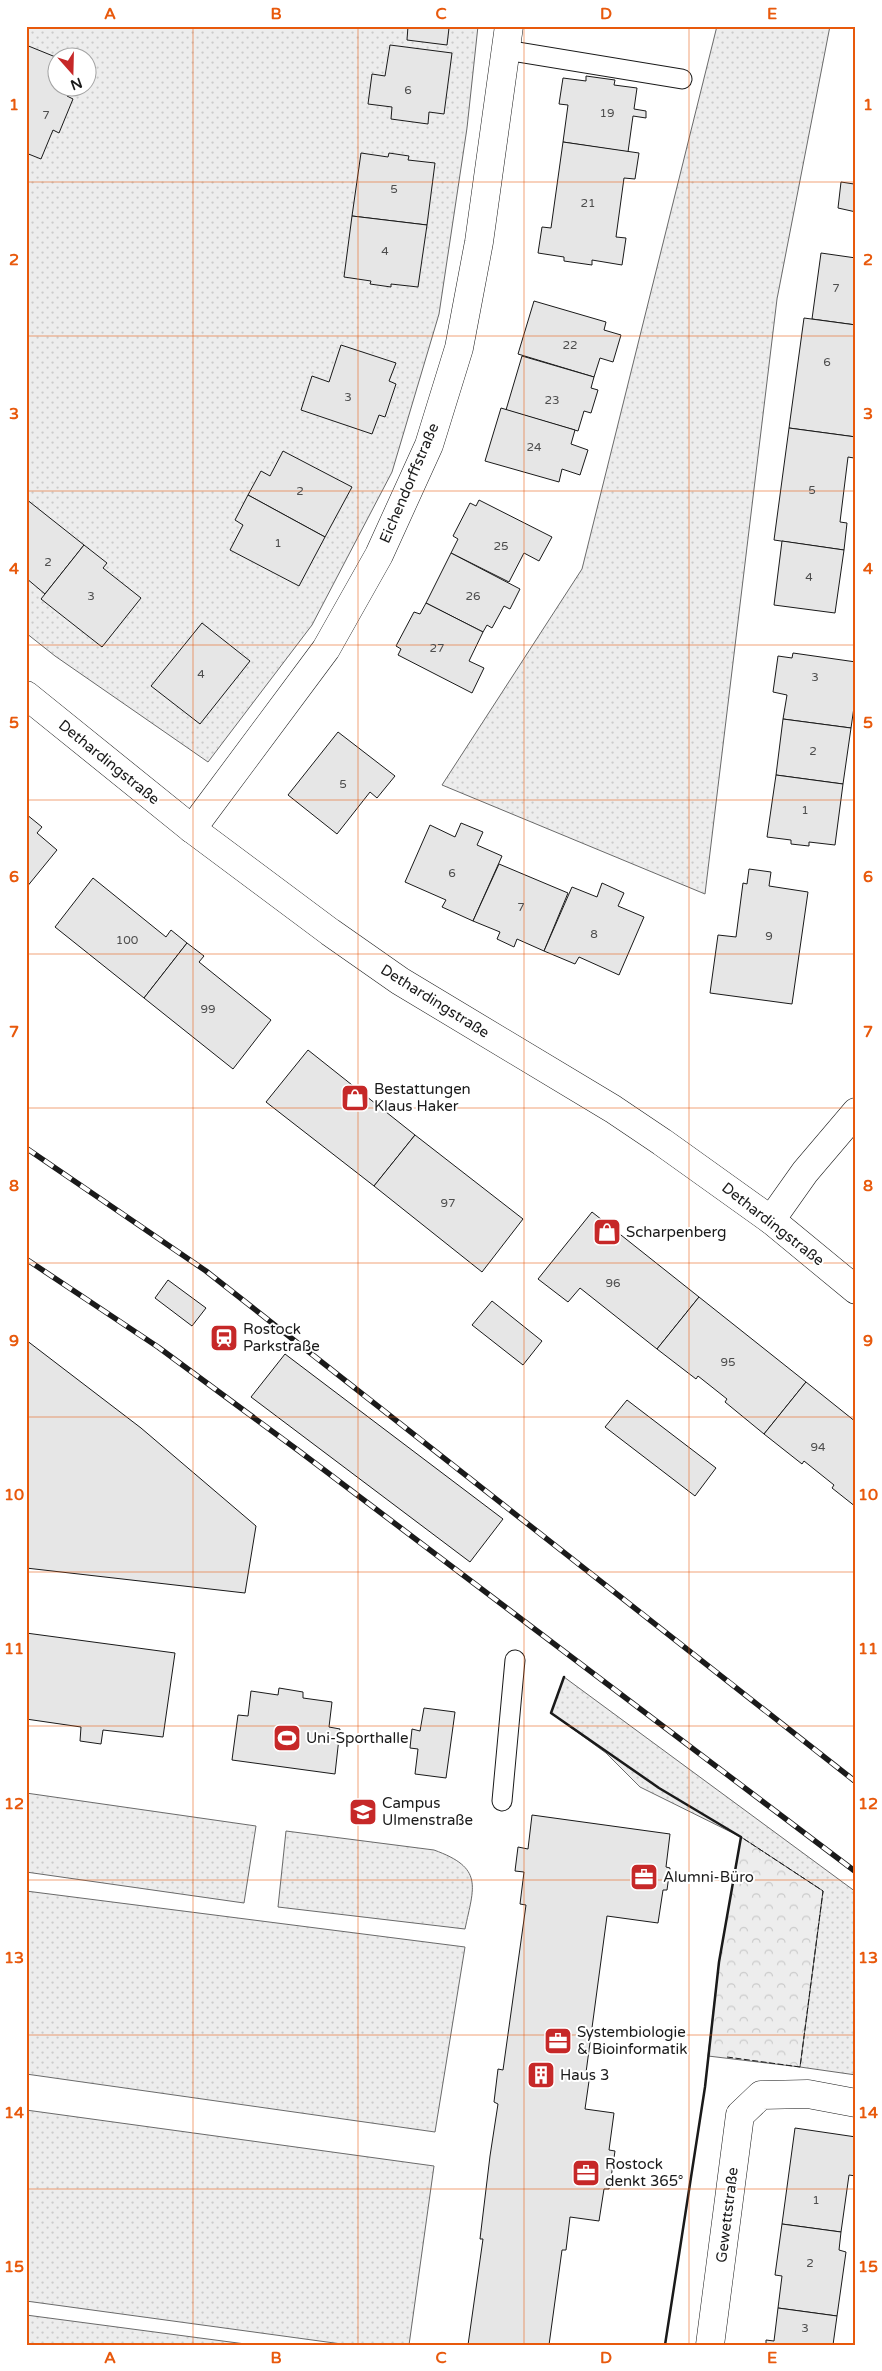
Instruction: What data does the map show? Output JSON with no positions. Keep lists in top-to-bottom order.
{
  "streets": {
    "street": ["Eichendorffstraße", "Dethardingstraße", "Gewettstraße"]
  },
  "crossings": [
    ["Eichendorffstraße", "Dethardingstraße"]
  ],
  "places": {
    "shop": ["Bestattungen Klaus Haker", "Scharpenberg"],
    "station": ["Rostock Parkstraße"],
    "sports": ["Uni-Sporthalle"],
    "school or university": ["Campus Ulmenstraße"],
    "office": ["Alumni-Büro", "Systembiologie & Bioinformatik", "Rostock denkt 365°"],
    "building": ["Haus 3"]
  },
  "house_numbers": [
    "6",
    "19",
    "7",
    "5",
    "21",
    "4",
    "7",
    "22",
    "6",
    "3",
    "23",
    "24",
    "5",
    "2",
    "1",
    "25",
    "2",
    "4",
    "3",
    "26",
    "27",
    "4",
    "3",
    "2",
    "5",
    "1",
    "6",
    "7",
    "8",
    "9",
    "100",
    "99",
    "97",
    "96",
    "95",
    "94",
    "1",
    "2",
    "3"
  ],
  "north": "bottom",
  "grid": {
    "columns": [
      "A",
      "B",
      "C",
      "D",
      "E"
    ],
    "rows": [
      "1",
      "2",
      "3",
      "4",
      "5",
      "6",
      "7",
      "8",
      "9",
      "10",
      "11",
      "12",
      "13",
      "14",
      "15"
    ]
  }
}
